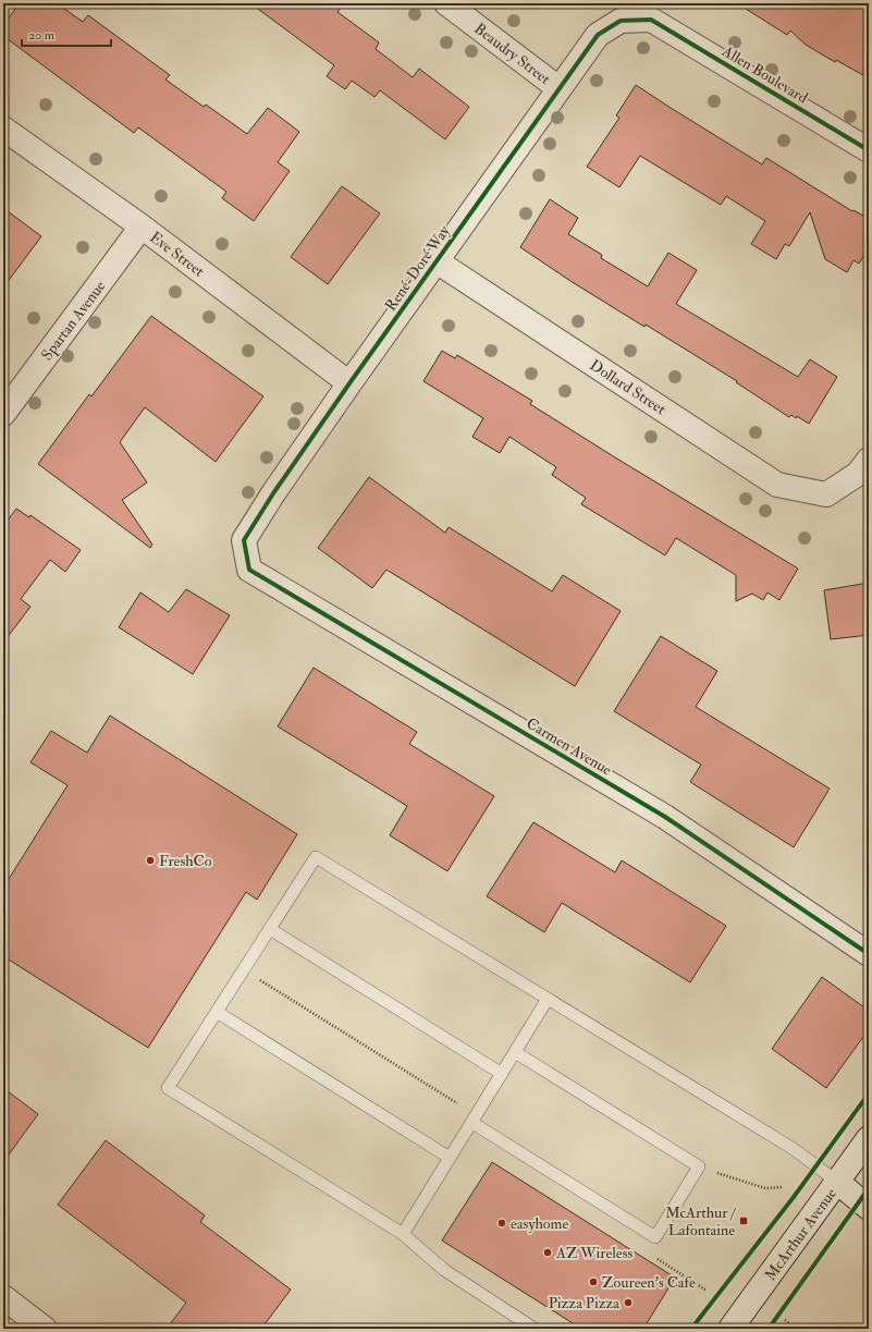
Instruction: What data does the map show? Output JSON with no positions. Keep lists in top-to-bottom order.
{
  "streets": {
    "street": [
      "Beaudry Street",
      "Allen Boulevard",
      "Eve Street",
      "René-Doré Way",
      "Spartan Avenue",
      "Dollard Street",
      "Carmen Avenue",
      "McArthur Avenue"
    ]
  },
  "crossings": [
    ["Beaudry Street", "René-Doré Way"],
    ["Allen Boulevard", "René-Doré Way"],
    ["Eve Street", "René-Doré Way"],
    ["Eve Street", "Spartan Avenue"],
    ["René-Doré Way", "Dollard Street"],
    ["René-Doré Way", "Carmen Avenue"]
  ],
  "places": {
    "other": [
      "FreshCo",
      "easyhome",
      "AZ Wireless",
      "Zoureen's Cafe",
      "Pizza Pizza"
    ],
    "transit": ["McArthur / Lafontaine"]
  },
  "scale_bar": "20 m"
}
